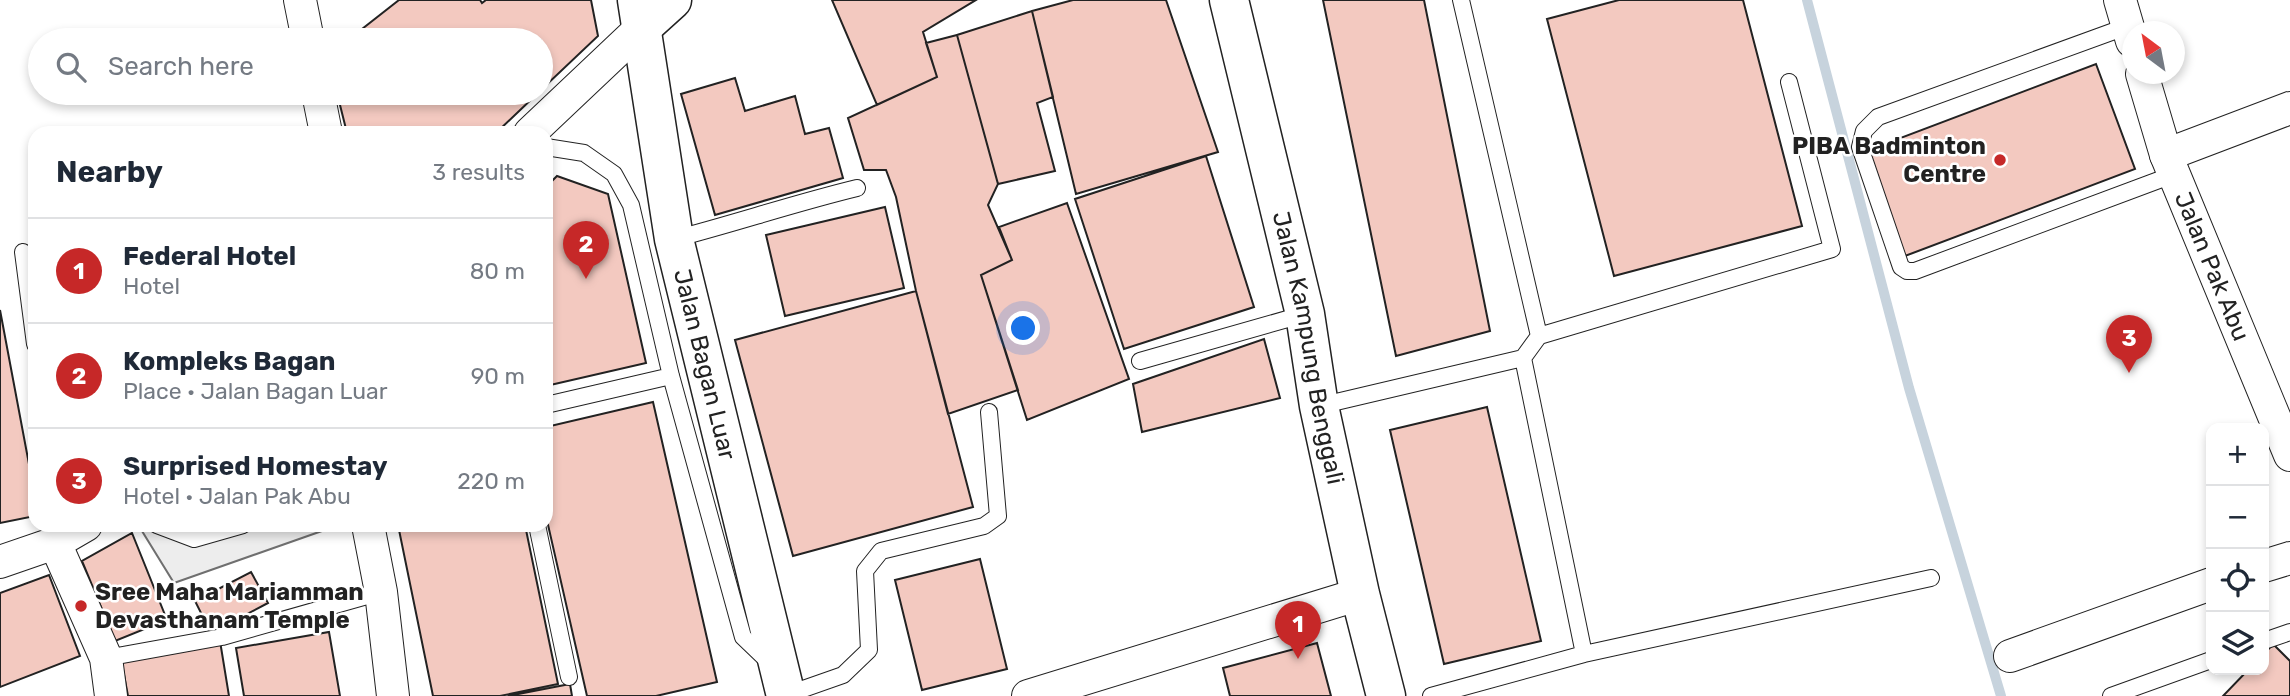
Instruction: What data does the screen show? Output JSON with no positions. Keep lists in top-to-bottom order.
{
  "streets": {
    "street": ["Jalan Pak Abu", "Jalan Kampung Benggali", "Jalan Bagan Luar"]
  },
  "places": ["PIBA Badminton Centre", "Sree Maha Mariamman Devasthanam Temple"],
  "north": "top left",
  "page": {
    "search": "Search here",
    "heading": ["Nearby", "3 results"],
    "list": [
      {
        "mark": "1",
        "name": "Federal Hotel",
        "note": "Hotel",
        "value": "80 m"
      },
      {
        "mark": "2",
        "name": "Kompleks Bagan",
        "note": "Place · Jalan Bagan Luar",
        "value": "90 m"
      },
      {
        "mark": "3",
        "name": "Surprised Homestay",
        "note": "Hotel · Jalan Pak Abu",
        "value": "220 m"
      }
    ],
    "pins": ["2", "3", "1"],
    "map_buttons": ["+", "−"]
  }
}
